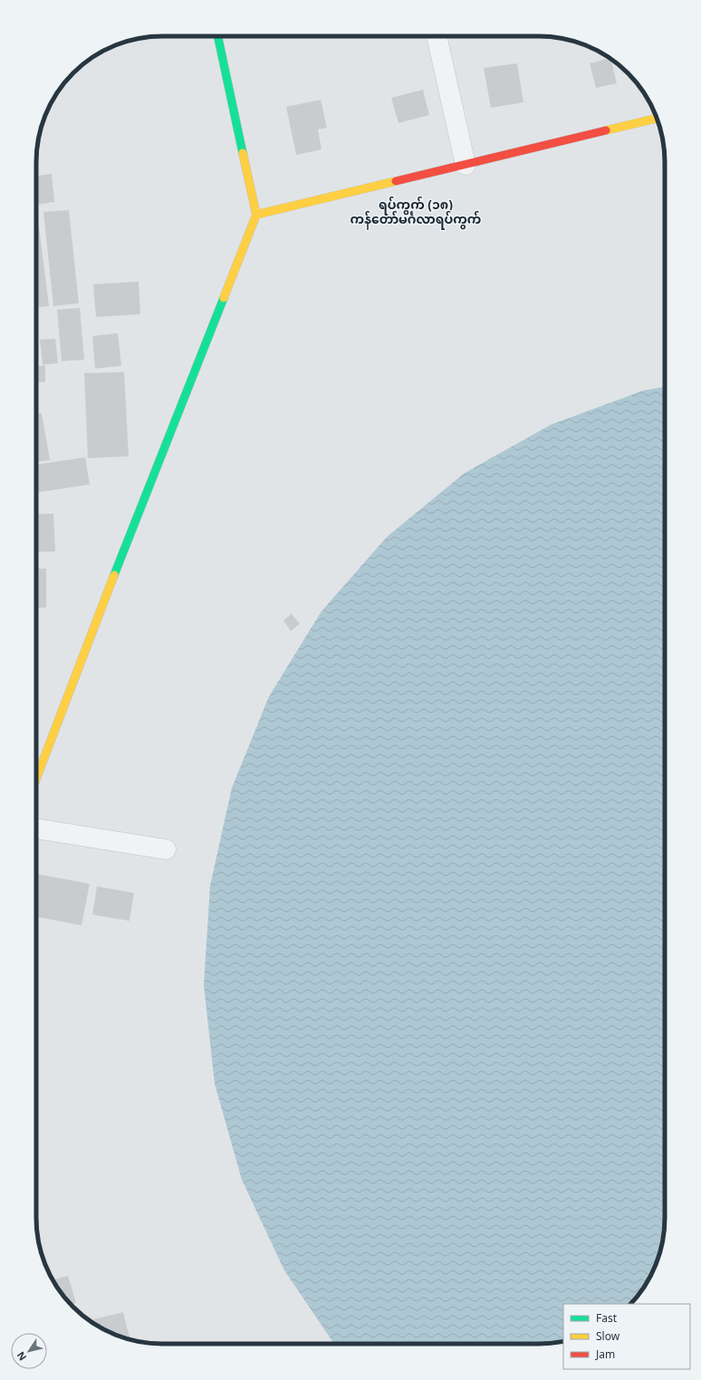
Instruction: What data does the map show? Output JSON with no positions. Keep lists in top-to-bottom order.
{
  "districts": ["ရပ်ကွက် (၁၈) ကန်တော်မင်္ဂလာရပ်ကွက်"],
  "legend": ["Fast", "Slow", "Jam"],
  "north": "bottom left"
}
